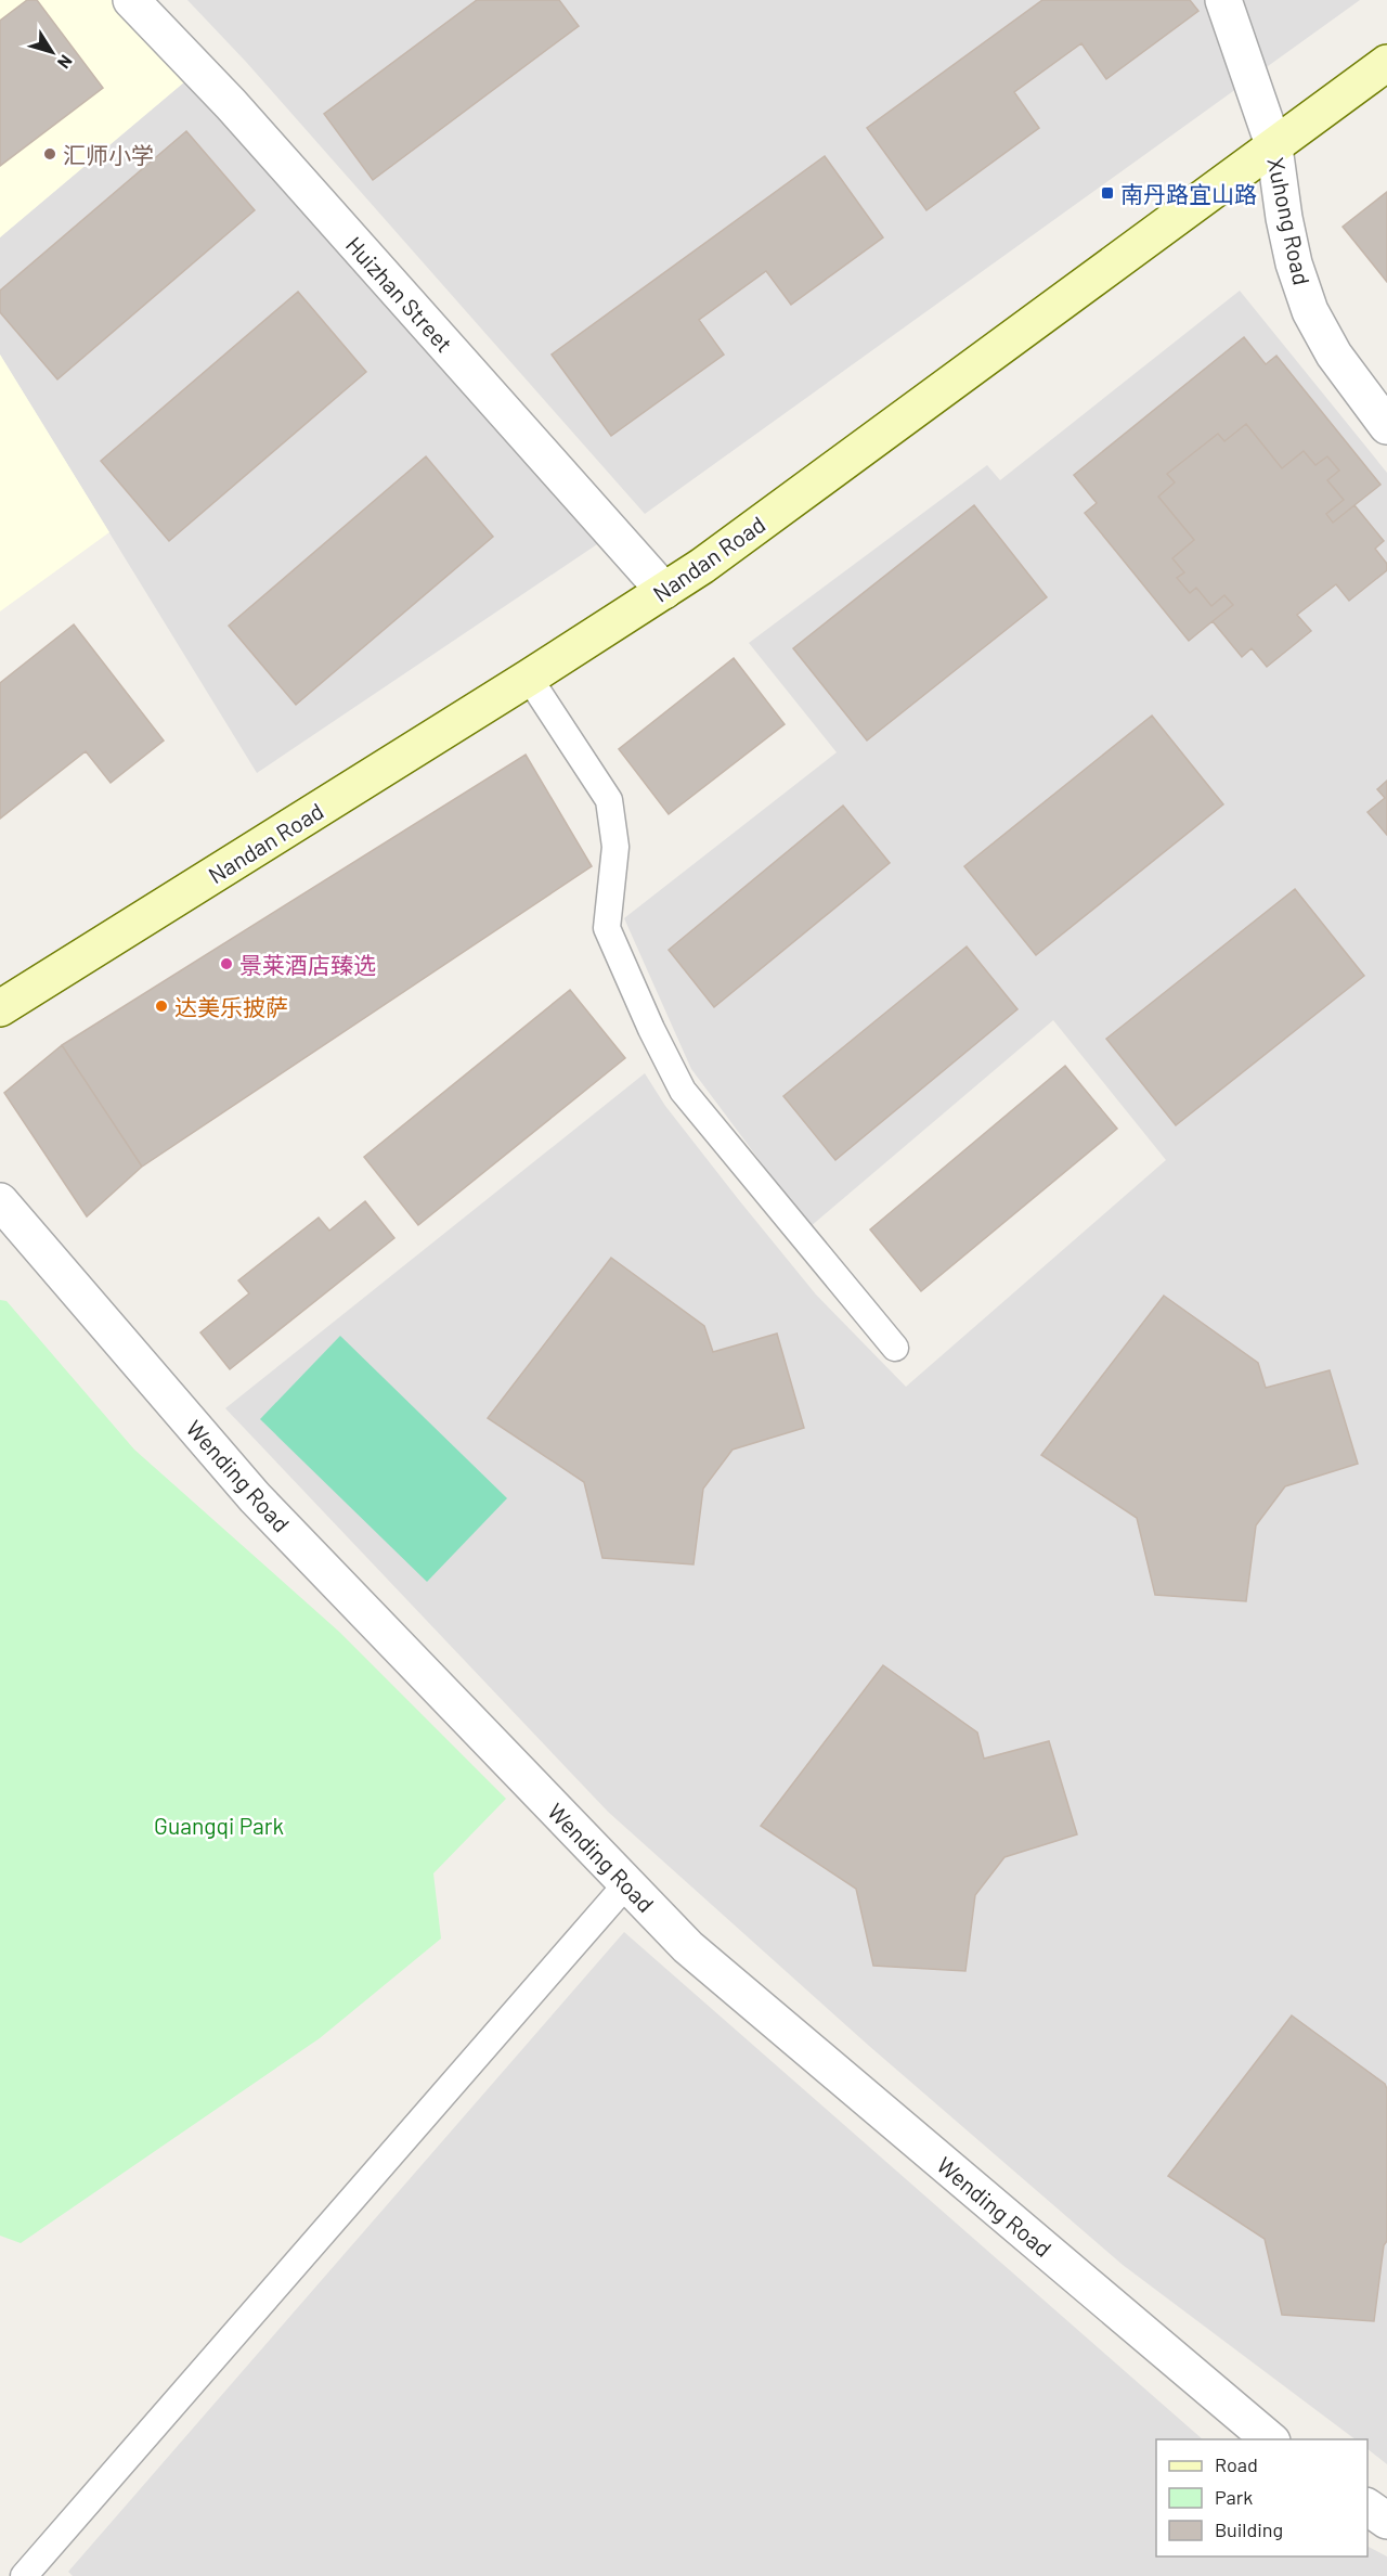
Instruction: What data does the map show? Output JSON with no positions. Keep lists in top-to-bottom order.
{
  "streets": {
    "main road": ["Nandan Road"],
    "street": ["Xuhong Road", "Huizhan Street", "Wending Road"]
  },
  "crossings": [
    ["Xuhong Road", "Nandan Road"],
    ["Huizhan Street", "Nandan Road"]
  ],
  "parks": ["Guangqi Park"],
  "places": {
    "other": ["汇师小学", "景莱酒店臻选", "达美乐披萨"],
    "transit": ["南丹路宜山路"]
  },
  "legend": ["Road", "Park", "Building"],
  "north": "bottom right"
}
